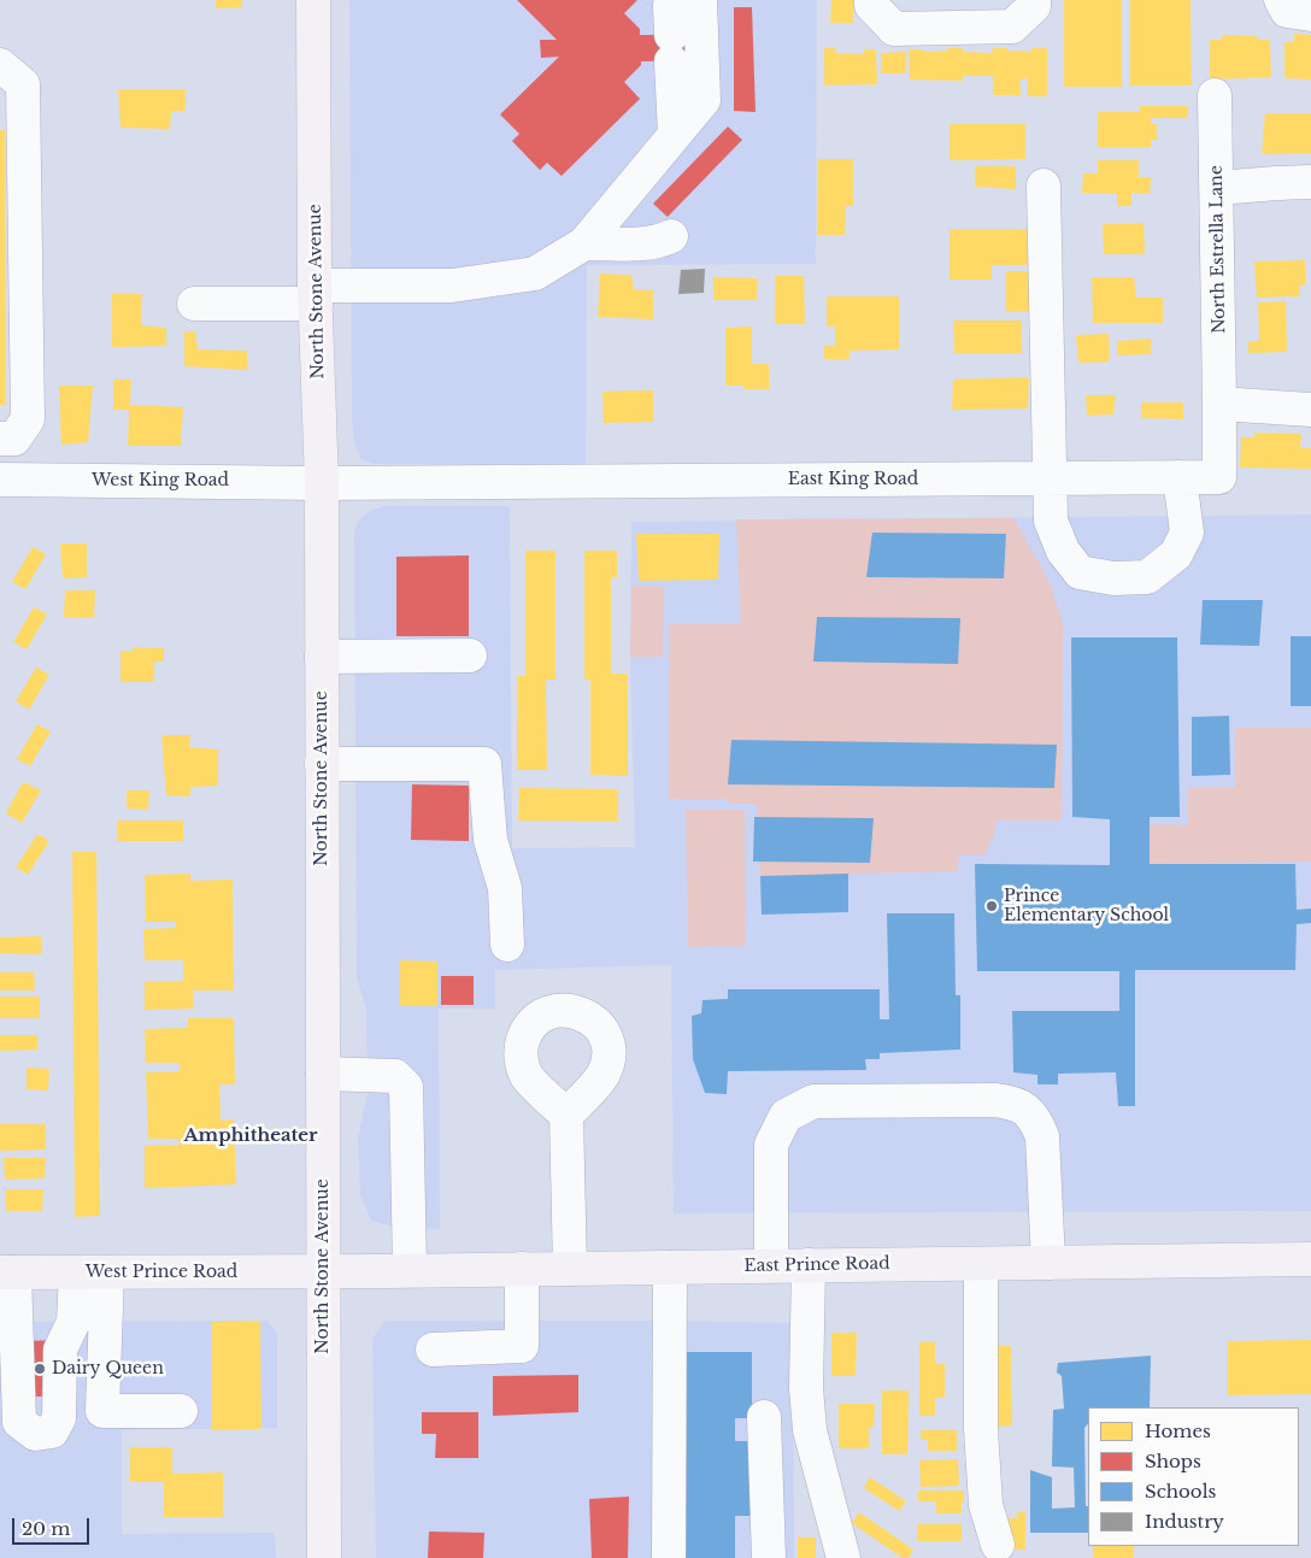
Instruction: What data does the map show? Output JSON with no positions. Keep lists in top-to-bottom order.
{
  "streets": {
    "main road": ["North Stone Avenue", "East Prince Road", "West Prince Road"],
    "street": ["North Estrella Lane", "East King Road", "West King Road"]
  },
  "crossings": [
    ["North Estrella Lane", "East King Road"],
    ["North Stone Avenue", "East King Road"],
    ["North Stone Avenue", "West King Road"],
    ["North Stone Avenue", "East Prince Road"],
    ["North Stone Avenue", "West Prince Road"],
    ["East King Road", "West King Road"],
    ["East Prince Road", "West Prince Road"]
  ],
  "districts": ["Amphitheater"],
  "places": ["Prince Elementary School", "Dairy Queen"],
  "legend": [
    "Homes",
    "Shops",
    "Schools",
    "Industry"
  ],
  "scale_bar": "20 m"
}
